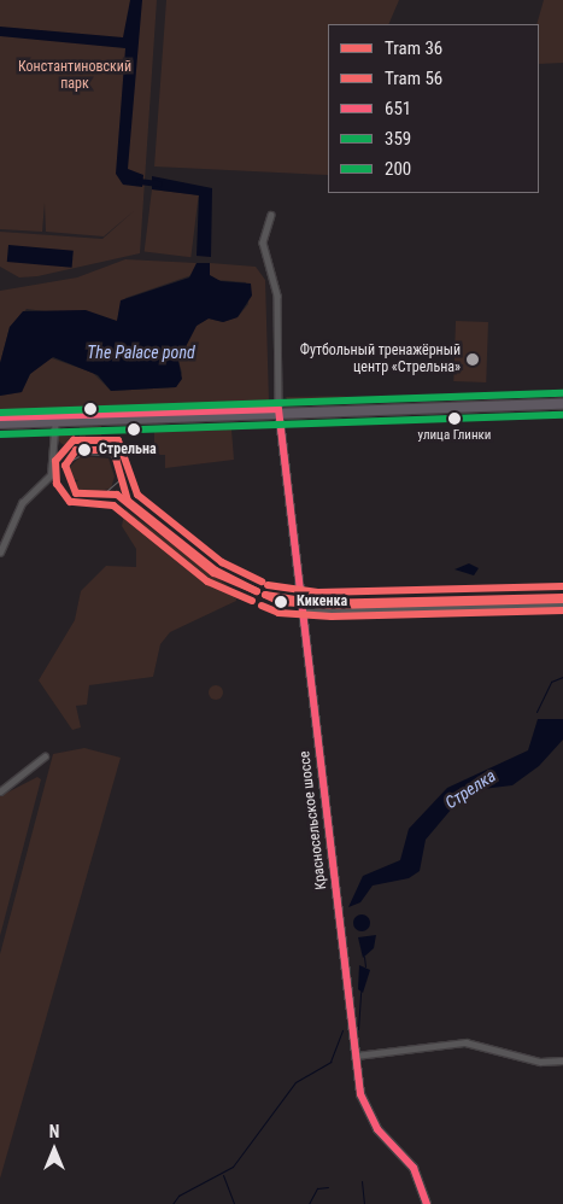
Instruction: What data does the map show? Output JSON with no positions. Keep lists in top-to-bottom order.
{
  "streets": {
    "main road": ["Красносельское шоссе"]
  },
  "water": ["The Palace pond", "Стрелка"],
  "parks": ["Константиновский парк"],
  "places": [
    "Футбольный тренажёрный центр «Стрельна»",
    "улица Глинки",
    "Стрельна",
    "Кикенка"
  ],
  "lines": [
    "transit line 200",
    "transit line 651",
    "transit line 359",
    "tram line 56",
    "tram line 36"
  ],
  "legend": [
    "Tram 36",
    "Tram 56",
    "651",
    "359",
    "200"
  ],
  "north": "top"
}
